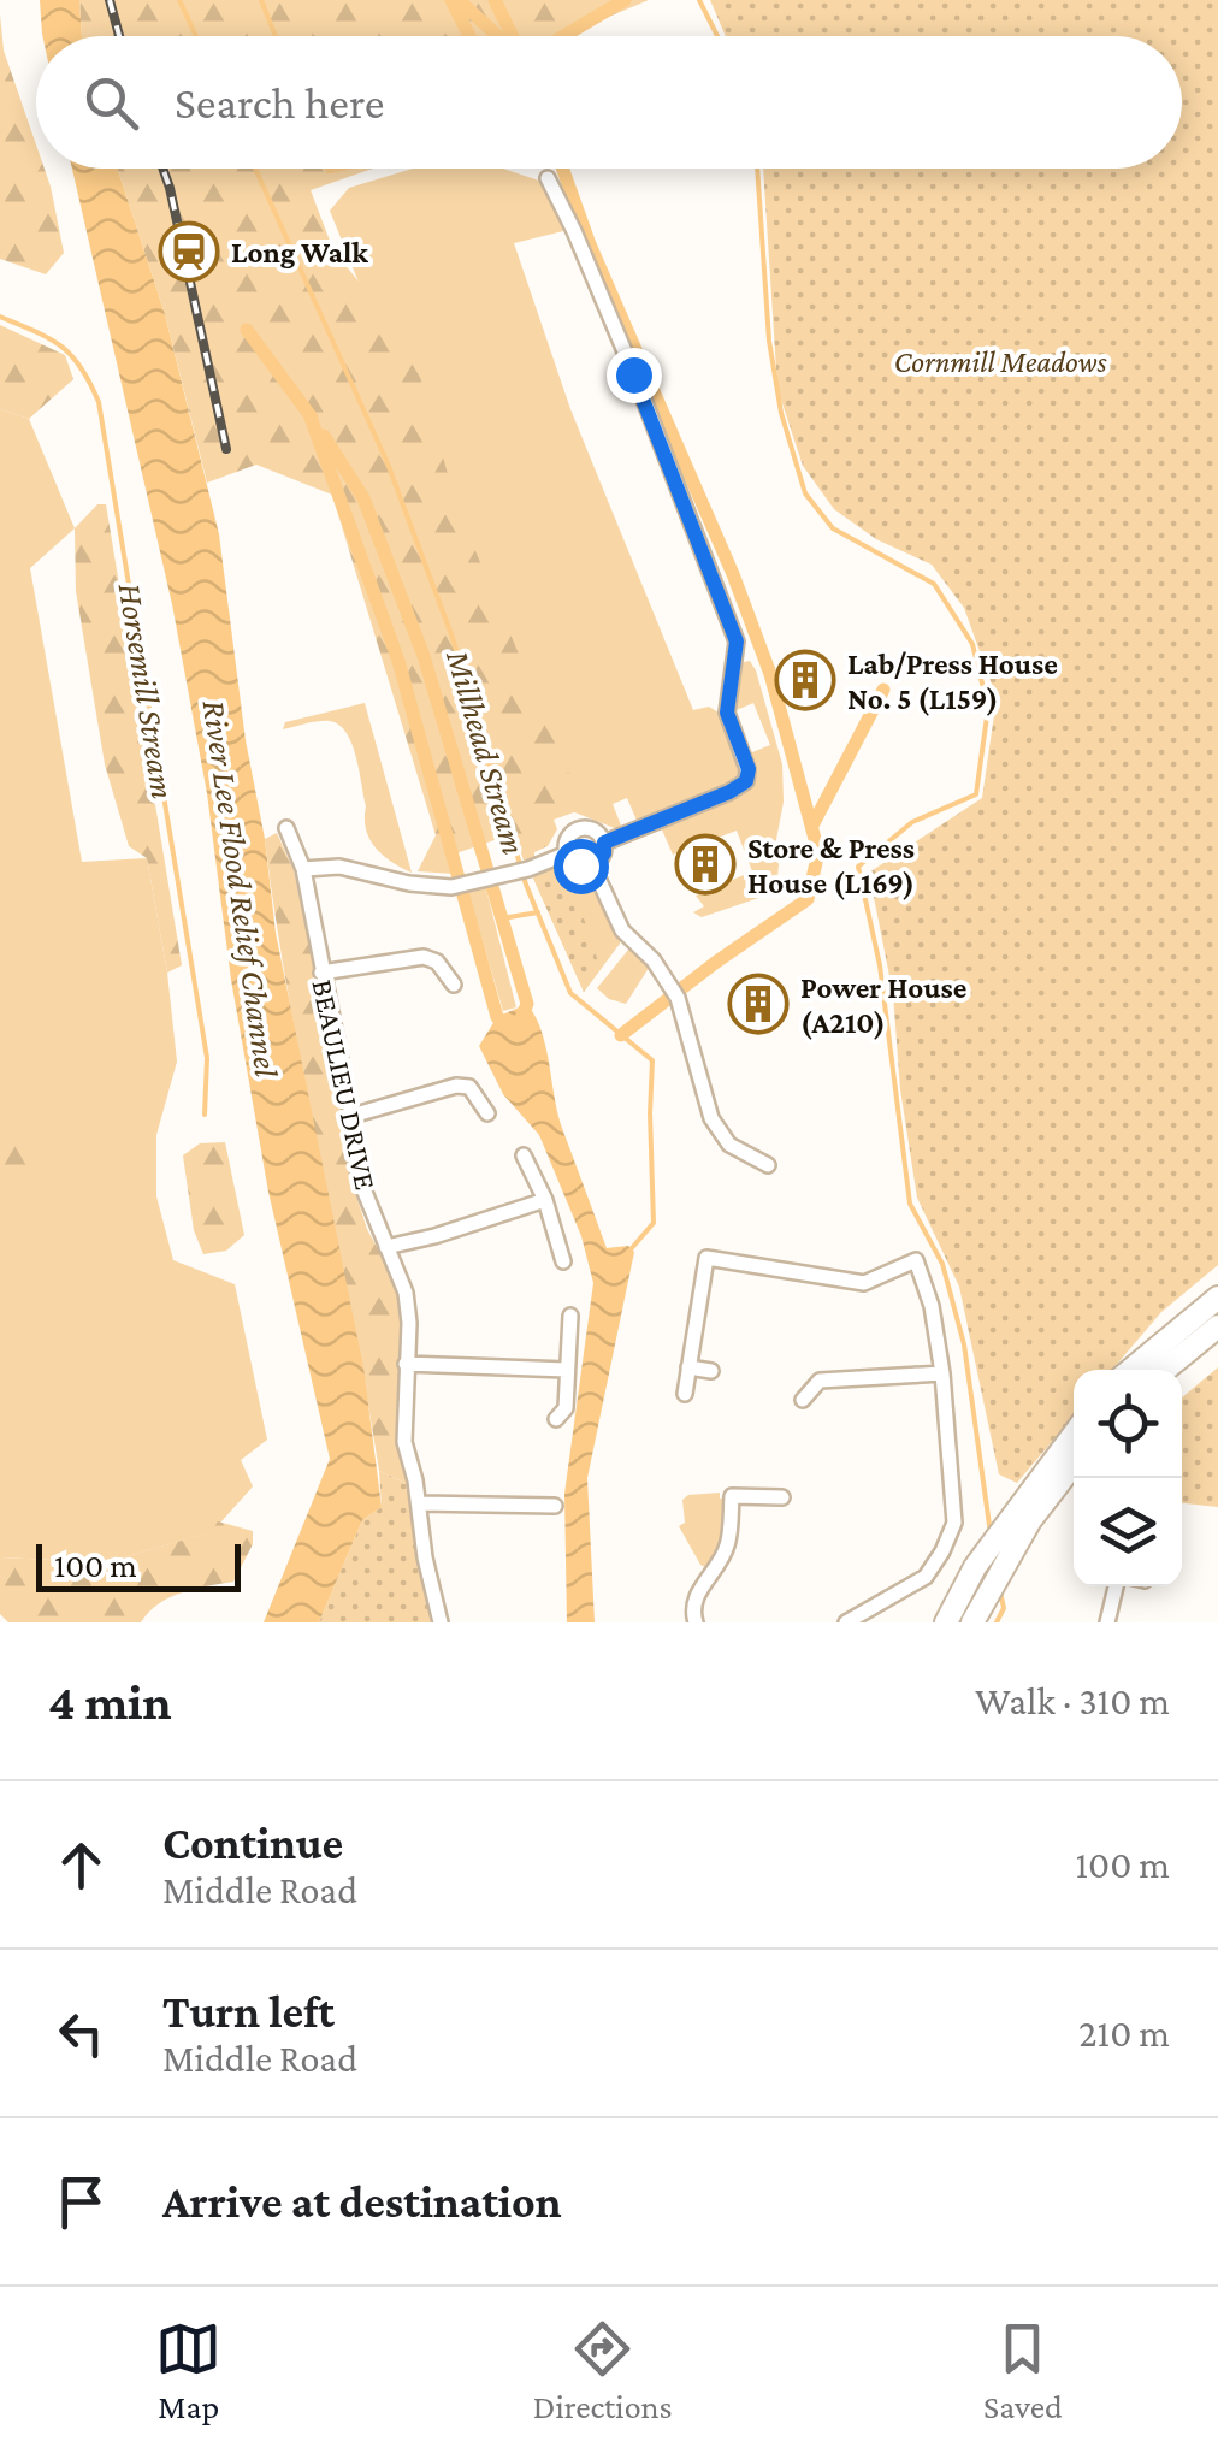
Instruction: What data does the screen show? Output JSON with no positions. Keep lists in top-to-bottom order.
{
  "streets": {
    "street": ["BEAULIEU DRIVE"]
  },
  "water": ["Horsemill Stream", "Millhead Stream", "River Lee Flood Relief Channel"],
  "parks": ["Cornmill Meadows"],
  "places": {
    "station": ["Long Walk"],
    "building": ["Lab/Press House No. 5 (L159)", "Store & Press House (L169)", "Power House (A210)"]
  },
  "scale_bar": "100 m",
  "page": {
    "search": "Search here",
    "scale": "100 m",
    "heading": ["4 min", "Walk · 310 m"],
    "list": [
      ["Continue", "Middle Road", "100 m"],
      ["Turn left", "Middle Road", "210 m"],
      "Arrive at destination"
    ],
    "nav": ["Map", "Directions", "Saved"]
  }
}
